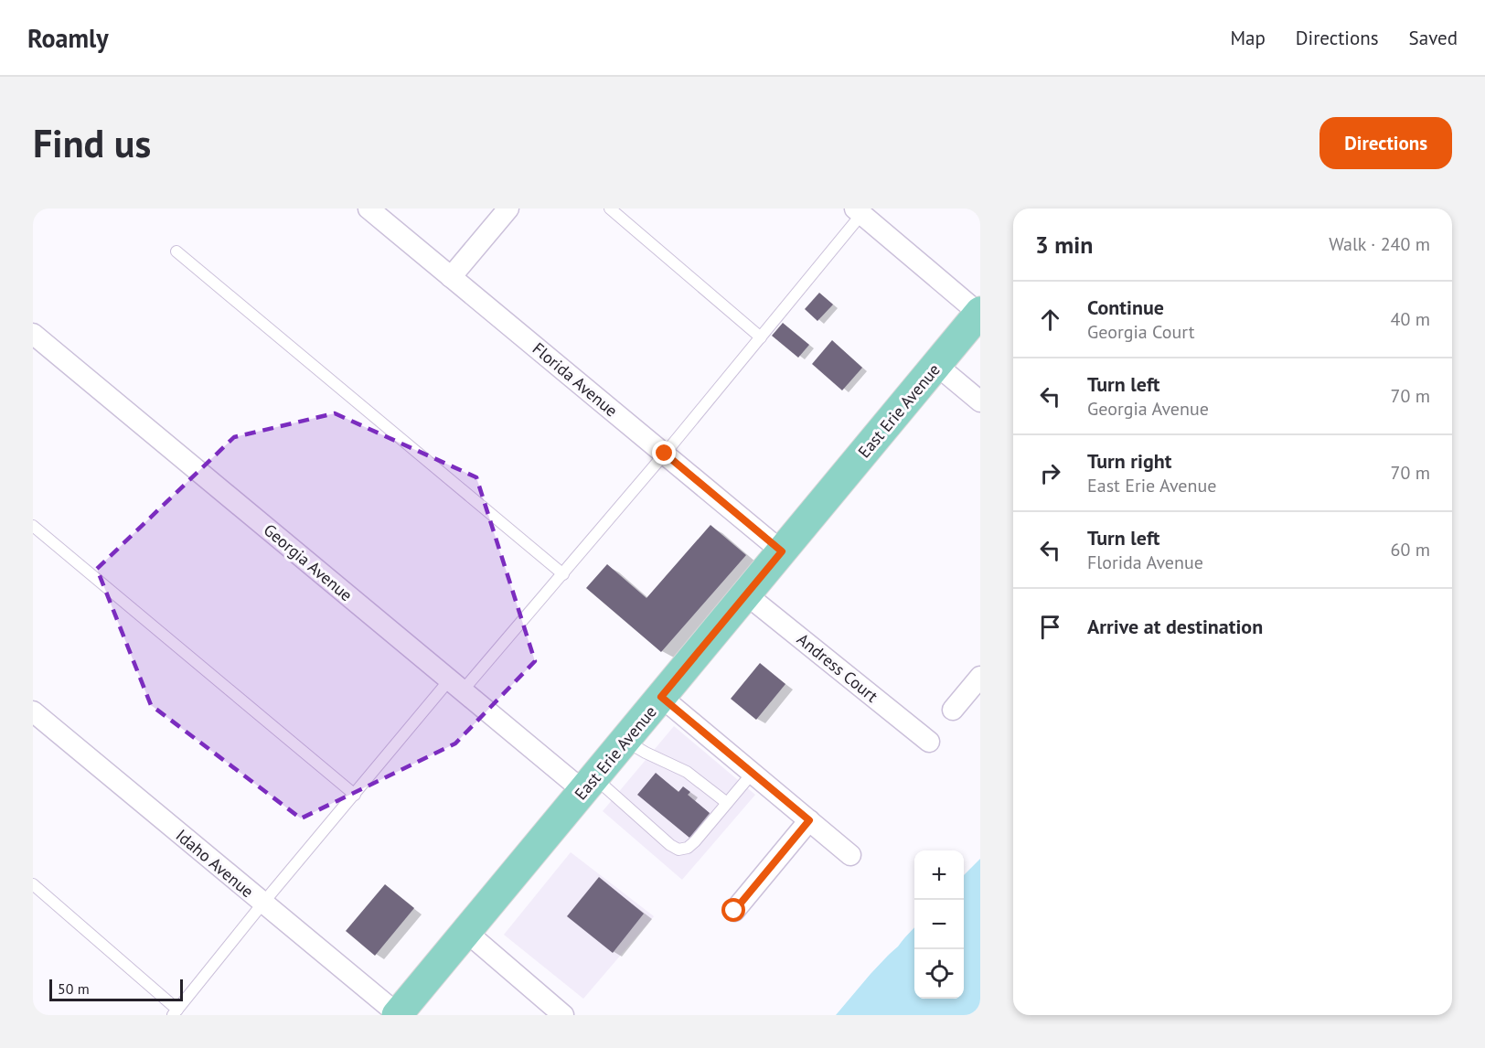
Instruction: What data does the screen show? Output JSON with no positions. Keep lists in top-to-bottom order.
{
  "streets": {
    "main road": ["East Erie Avenue"],
    "street": [
      "Florida Avenue",
      "Georgia Avenue",
      "Andress Court",
      "Idaho Avenue"
    ]
  },
  "crossings": [
    ["Florida Avenue", "East Erie Avenue"],
    ["East Erie Avenue", "Georgia Avenue"],
    ["East Erie Avenue", "Andress Court"],
    ["East Erie Avenue", "Idaho Avenue"]
  ],
  "scale_bar": "50 m",
  "page": {
    "header": "Roamly",
    "nav": ["Map", "Directions", "Saved"],
    "buttons": "Directions",
    "title": "Find us",
    "heading": ["3 min", "Walk · 240 m"],
    "list": [
      ["Continue", "Georgia Court", "40 m"],
      ["Turn left", "Georgia Avenue", "70 m"],
      ["Turn right", "East Erie Avenue", "70 m"],
      ["Turn left", "Florida Avenue", "60 m"],
      "Arrive at destination"
    ],
    "map_buttons": ["+", "−"],
    "scale": "50 m"
  }
}
